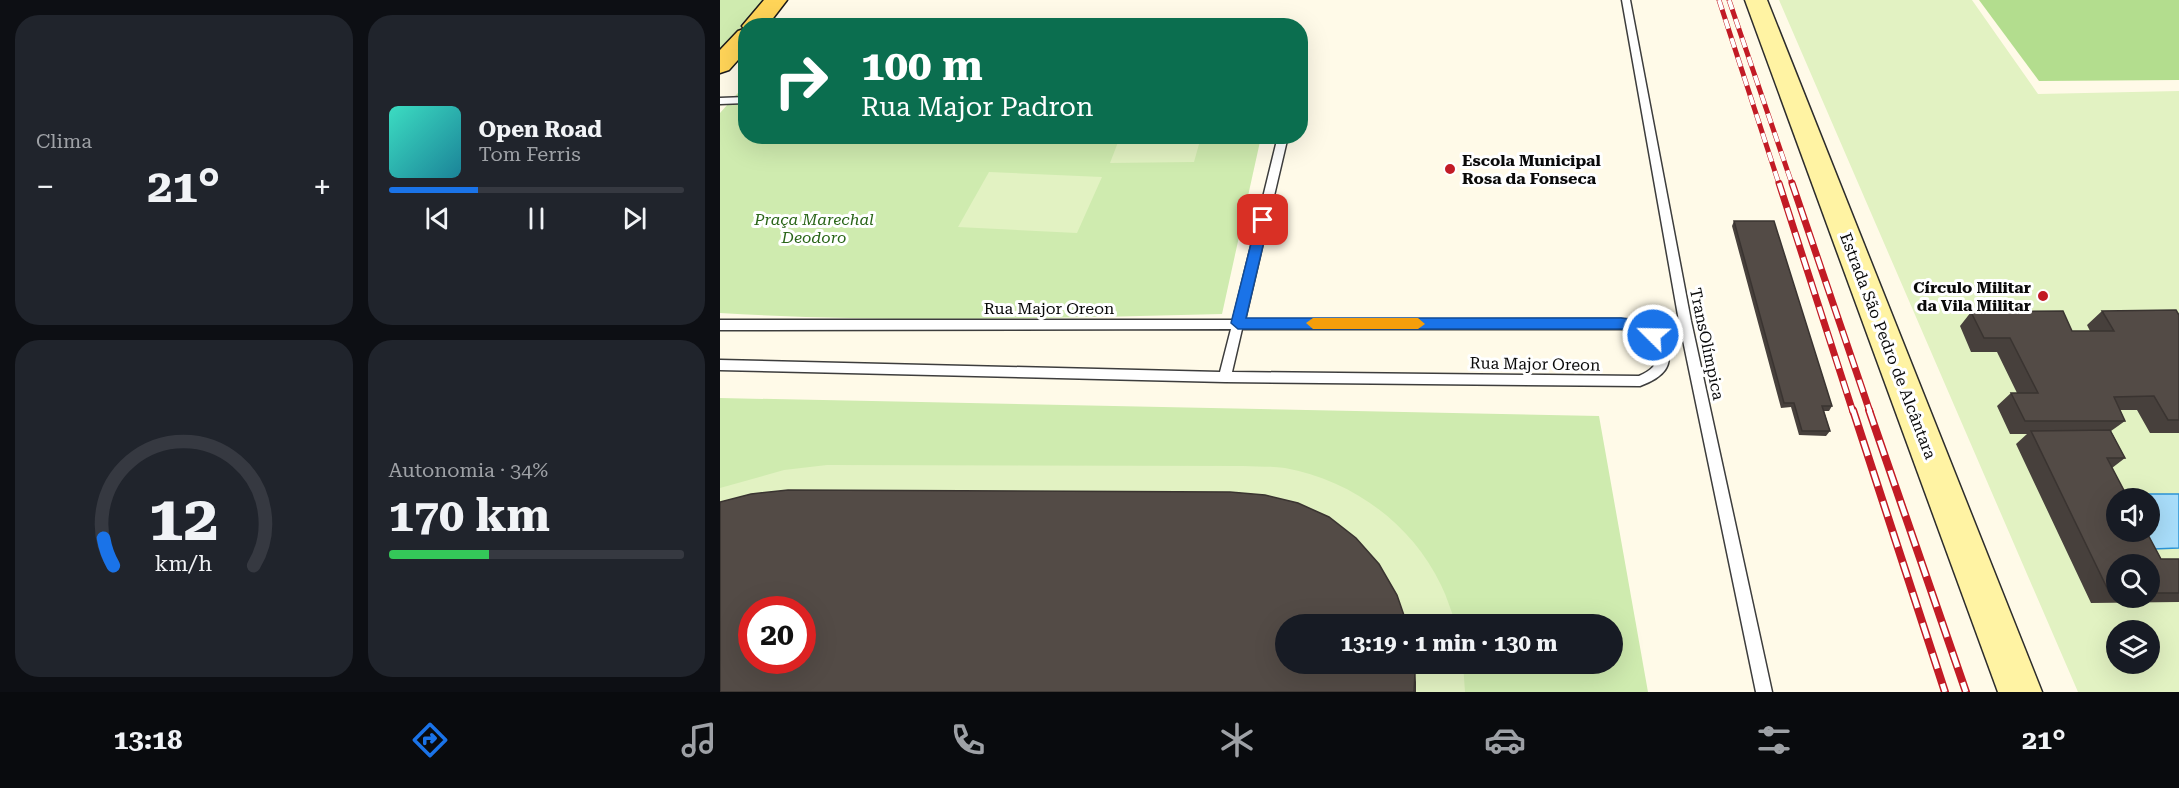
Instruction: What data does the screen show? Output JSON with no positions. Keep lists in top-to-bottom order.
{
  "streets": {
    "street": ["Estrada São Pedro de Alcântara"],
    "lane": ["Rua Major Oreon", "TransOlímpica"]
  },
  "parks": ["Praça Marechal Deodoro"],
  "places": ["Escola Municipal Rosa da Fonseca", "Círculo Militar da Vila Militar"],
  "page": {
    "tile": [
      "Clima",
      ["Autonomia · 34%", "170 km"]
    ],
    "turn": ["100 m", "Rua Major Padron"],
    "song": ["Open Road", "Tom Ferris"],
    "heat": ["−", "21°", "+"],
    "limit": "20",
    "trip": "13:19 · 1 min · 130 m",
    "tabs": ["13:18", "21°"],
    "gauge": ["12", "km/h"]
  }
}
